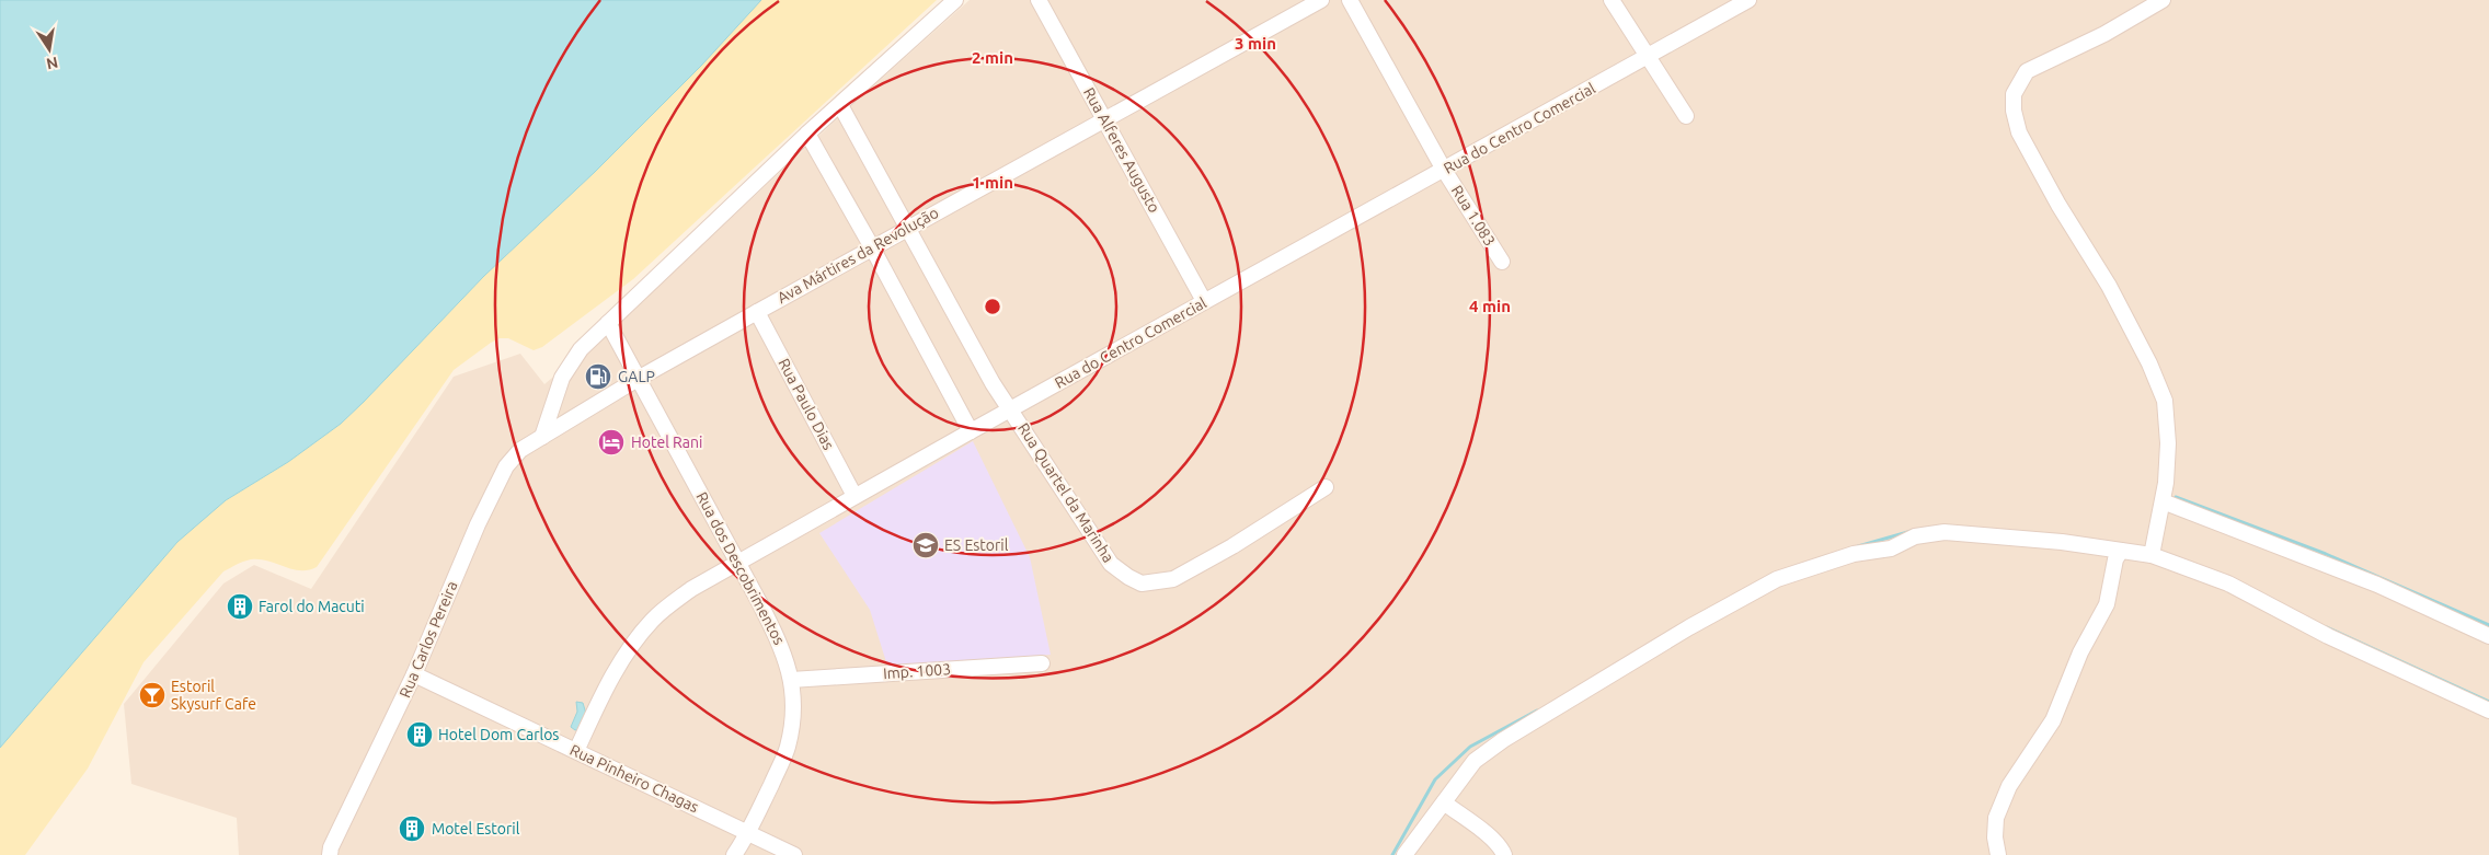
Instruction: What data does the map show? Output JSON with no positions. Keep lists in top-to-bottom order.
{
  "streets": {
    "street": [
      "Rua do Centro Comercial",
      "Rua Alferes Augusto",
      "Rua 1.083",
      "Ava Mártires da Revolução",
      "Rua Paulo Dias",
      "Rua Quartel da Marinha",
      "Rua dos Descobrimentos",
      "Rua Carlos Pereira",
      "Imp. 1003",
      "Rua Pinheiro Chagas"
    ]
  },
  "crossings": [
    ["Rua do Centro Comercial", "Rua Alferes Augusto"],
    ["Rua do Centro Comercial", "Rua 1.083"],
    ["Rua do Centro Comercial", "Rua Paulo Dias"],
    ["Rua do Centro Comercial", "Rua Quartel da Marinha"],
    ["Rua do Centro Comercial", "Rua dos Descobrimentos"],
    ["Rua do Centro Comercial", "Rua Pinheiro Chagas"],
    ["Rua Alferes Augusto", "Ava Mártires da Revolução"],
    ["Ava Mártires da Revolução", "Rua Paulo Dias"],
    ["Ava Mártires da Revolução", "Rua Quartel da Marinha"],
    ["Ava Mártires da Revolução", "Rua dos Descobrimentos"],
    ["Ava Mártires da Revolução", "Rua Carlos Pereira"],
    ["Rua dos Descobrimentos", "Imp. 1003"],
    ["Rua dos Descobrimentos", "Rua Pinheiro Chagas"],
    ["Rua Carlos Pereira", "Rua Pinheiro Chagas"]
  ],
  "places": {
    "fuel station": ["GALP"],
    "hotel": ["Hotel Rani"],
    "school or university": ["ES Estoril"],
    "building": ["Farol do Macuti", "Hotel Dom Carlos", "Motel Estoril"],
    "bar": ["Estoril Skysurf Cafe"]
  },
  "north": "bottom",
  "rings": [
    "3 min",
    "2 min",
    "1 min",
    "4 min"
  ]
}
